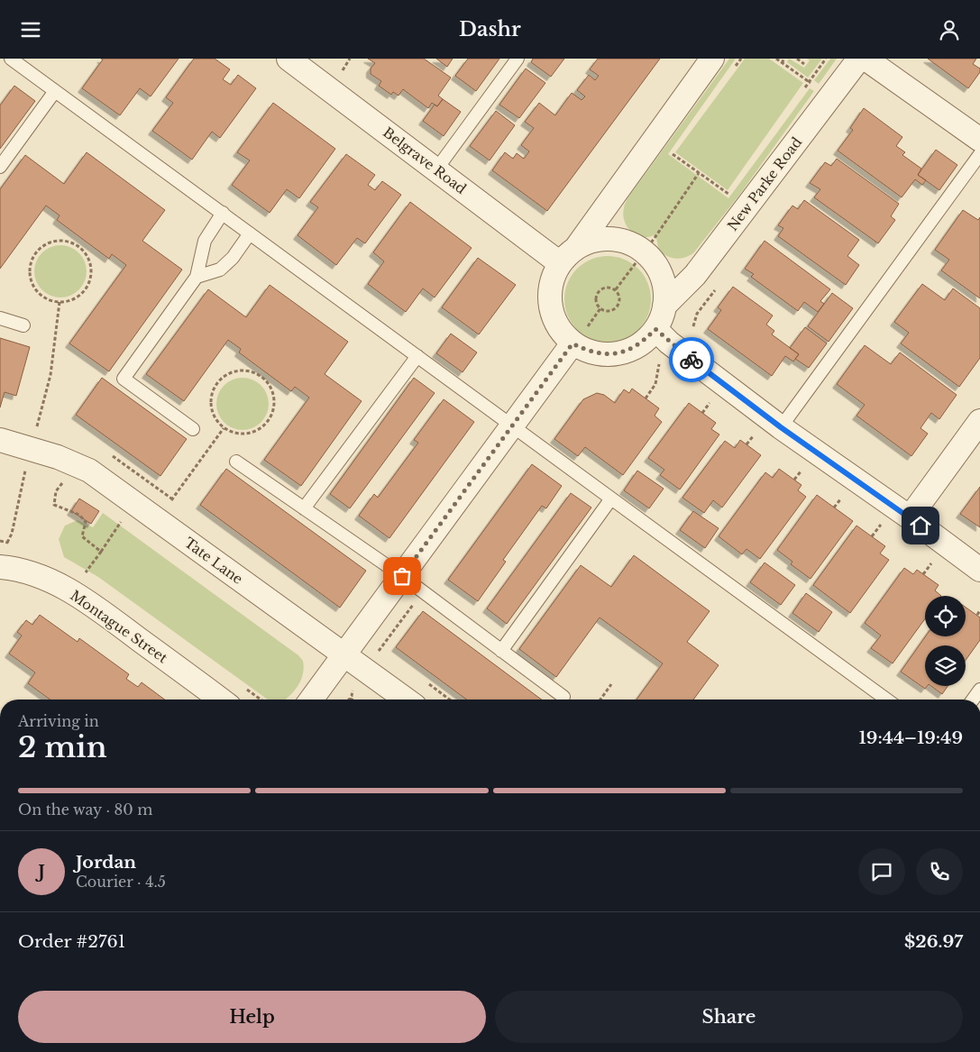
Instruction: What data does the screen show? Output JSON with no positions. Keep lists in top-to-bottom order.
{
  "streets": {
    "street": [
      "Belgrave Road",
      "New Parke Road",
      "Tate Lane",
      "Montague Street"
    ]
  },
  "page": {
    "header": "Dashr",
    "heading": ["2 min", "Arriving in", "19:44–19:49"],
    "panel": [
      "Jordan",
      "Courier · 4.5",
      "Order #2761",
      "$26.97"
    ],
    "bar": "On the way · 80 m",
    "round": "J",
    "buttons": ["Help", "Share"]
  }
}
